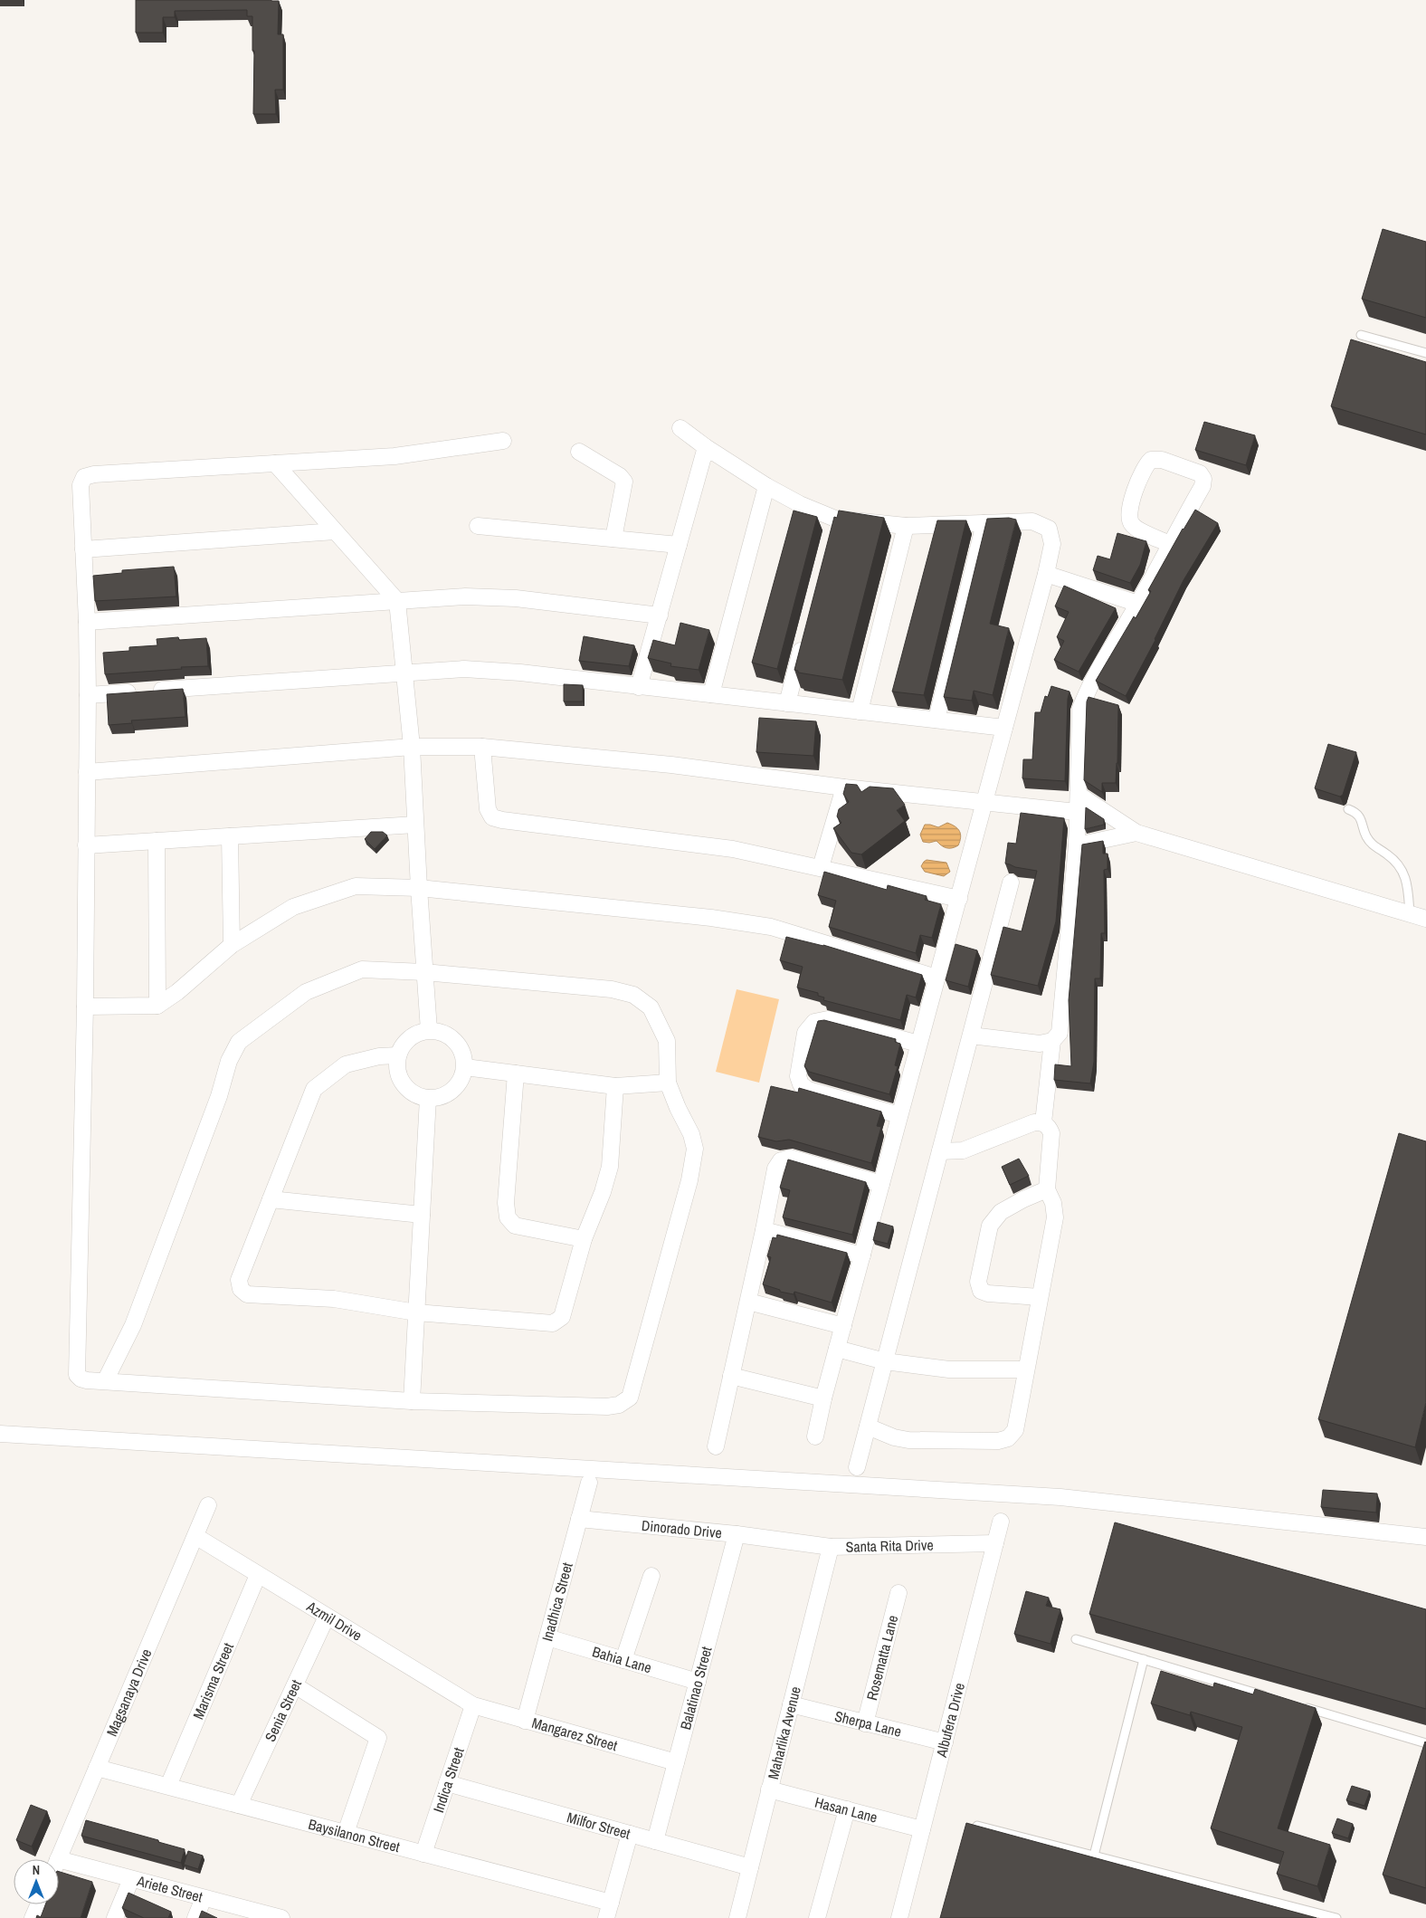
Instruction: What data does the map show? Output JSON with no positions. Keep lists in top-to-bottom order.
{
  "streets": {
    "street": [
      "Dinorado Drive",
      "Santa Rita Drive",
      "Inadhica Street",
      "Azmil Drive",
      "Rosematta Lane",
      "Bahia Lane",
      "Marisma Street",
      "Balatinao Street",
      "Magsanaya Drive",
      "Senia Street",
      "Albufera Drive",
      "Sherpa Lane",
      "Maharlika Avenue",
      "Mangarez Street",
      "Indica Street",
      "Hasan Lane",
      "Milfor Street",
      "Baysilanon Street",
      "Ariete Street"
    ]
  },
  "crossings": [
    ["Dinorado Drive", "Santa Rita Drive"],
    ["Dinorado Drive", "Inadhica Street"],
    ["Dinorado Drive", "Balatinao Street"],
    ["Santa Rita Drive", "Albufera Drive"],
    ["Santa Rita Drive", "Maharlika Avenue"],
    ["Inadhica Street", "Bahia Lane"],
    ["Inadhica Street", "Mangarez Street"],
    ["Azmil Drive", "Marisma Street"],
    ["Azmil Drive", "Magsanaya Drive"],
    ["Azmil Drive", "Senia Street"],
    ["Azmil Drive", "Mangarez Street"],
    ["Azmil Drive", "Indica Street"],
    ["Rosematta Lane", "Sherpa Lane"],
    ["Bahia Lane", "Balatinao Street"],
    ["Marisma Street", "Baysilanon Street"],
    ["Balatinao Street", "Mangarez Street"],
    ["Balatinao Street", "Milfor Street"],
    ["Magsanaya Drive", "Baysilanon Street"],
    ["Senia Street", "Baysilanon Street"],
    ["Albufera Drive", "Sherpa Lane"],
    ["Albufera Drive", "Hasan Lane"],
    ["Sherpa Lane", "Maharlika Avenue"],
    ["Maharlika Avenue", "Hasan Lane"],
    ["Maharlika Avenue", "Milfor Street"],
    ["Mangarez Street", "Indica Street"],
    ["Indica Street", "Milfor Street"],
    ["Indica Street", "Baysilanon Street"]
  ],
  "north": "top"
}
